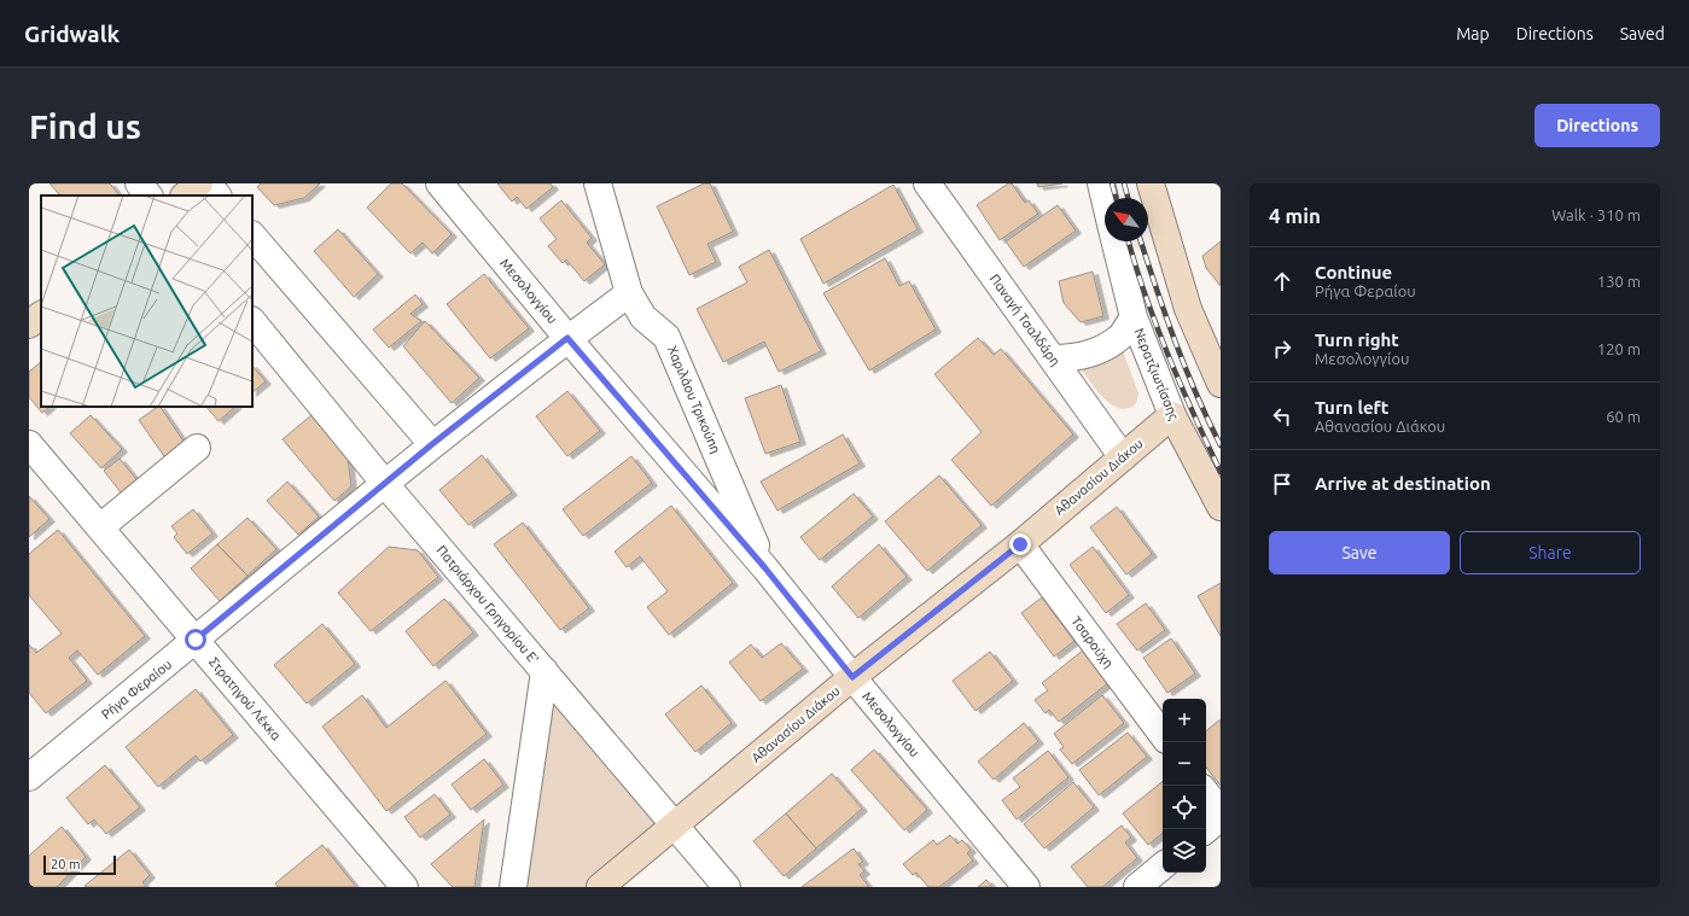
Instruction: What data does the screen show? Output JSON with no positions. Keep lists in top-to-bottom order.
{
  "streets": {
    "street": [
      "Μεσολογγίου",
      "Παναγή Τσαλδάρη",
      "Νερατζιωτίσσης",
      "Χαριλάου Τρικούπη",
      "Αθανασίου Διάκου",
      "Πατριάρχου Γρηγορίου Ε'",
      "Τσαρούχη",
      "Ρήγα Φεραίου",
      "Στρατηγού Λέκκα"
    ]
  },
  "crossings": [
    ["Μεσολογγίου", "Χαριλάου Τρικούπη"],
    ["Μεσολογγίου", "Αθανασίου Διάκου"],
    ["Μεσολογγίου", "Ρήγα Φεραίου"],
    ["Παναγή Τσαλδάρη", "Αθανασίου Διάκου"],
    ["Νερατζιωτίσσης", "Αθανασίου Διάκου"],
    ["Χαριλάου Τρικούπη", "Ρήγα Φεραίου"],
    ["Αθανασίου Διάκου", "Πατριάρχου Γρηγορίου Ε'"],
    ["Αθανασίου Διάκου", "Τσαρούχη"],
    ["Πατριάρχου Γρηγορίου Ε'", "Ρήγα Φεραίου"],
    ["Ρήγα Φεραίου", "Στρατηγού Λέκκα"]
  ],
  "scale_bar": "20 m",
  "north": "top left",
  "page": {
    "header": "Gridwalk",
    "nav": ["Map", "Directions", "Saved"],
    "buttons": [
      "Directions",
      ["Save", "Share"]
    ],
    "title": "Find us",
    "heading": ["4 min", "Walk · 310 m"],
    "list": [
      ["Continue", "Ρήγα Φεραίου", "130 m"],
      ["Turn right", "Μεσολογγίου", "120 m"],
      ["Turn left", "Αθανασίου Διάκου", "60 m"],
      "Arrive at destination"
    ],
    "map_buttons": ["+", "−"],
    "scale": "20 m"
  }
}
